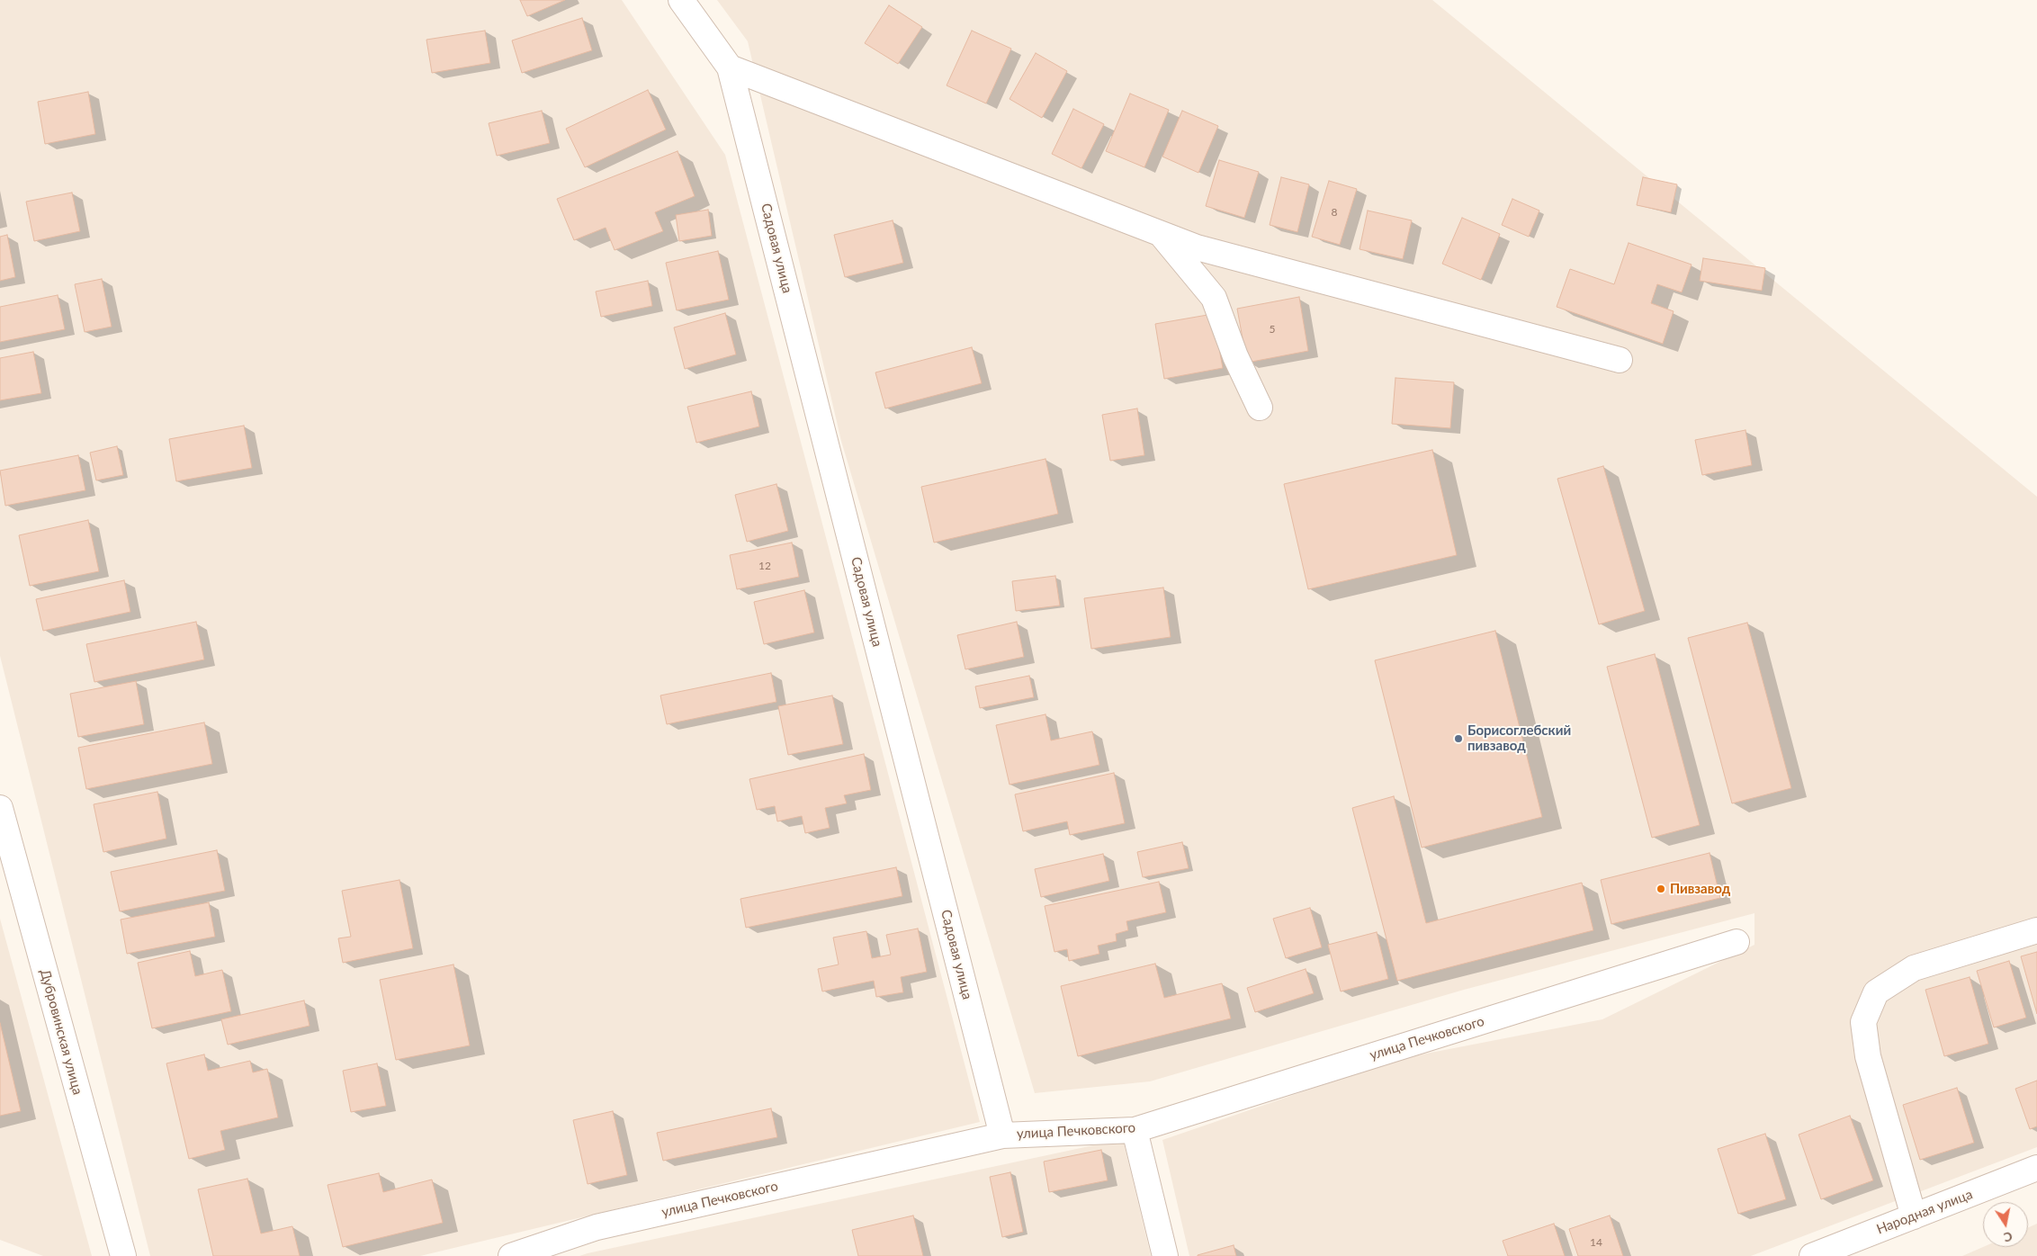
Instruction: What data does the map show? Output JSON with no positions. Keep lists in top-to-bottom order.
{
  "streets": {
    "street": [
      "Садовая улица",
      "Дубровинская улица",
      "улица Печковского",
      "Народная улица"
    ]
  },
  "crossings": [
    ["Садовая улица", "улица Печковского"]
  ],
  "places": ["Борисоглебский пивзавод", "Пивзавод"],
  "house_numbers": [
    "8",
    "5",
    "12",
    "14"
  ],
  "north": "bottom"
}
